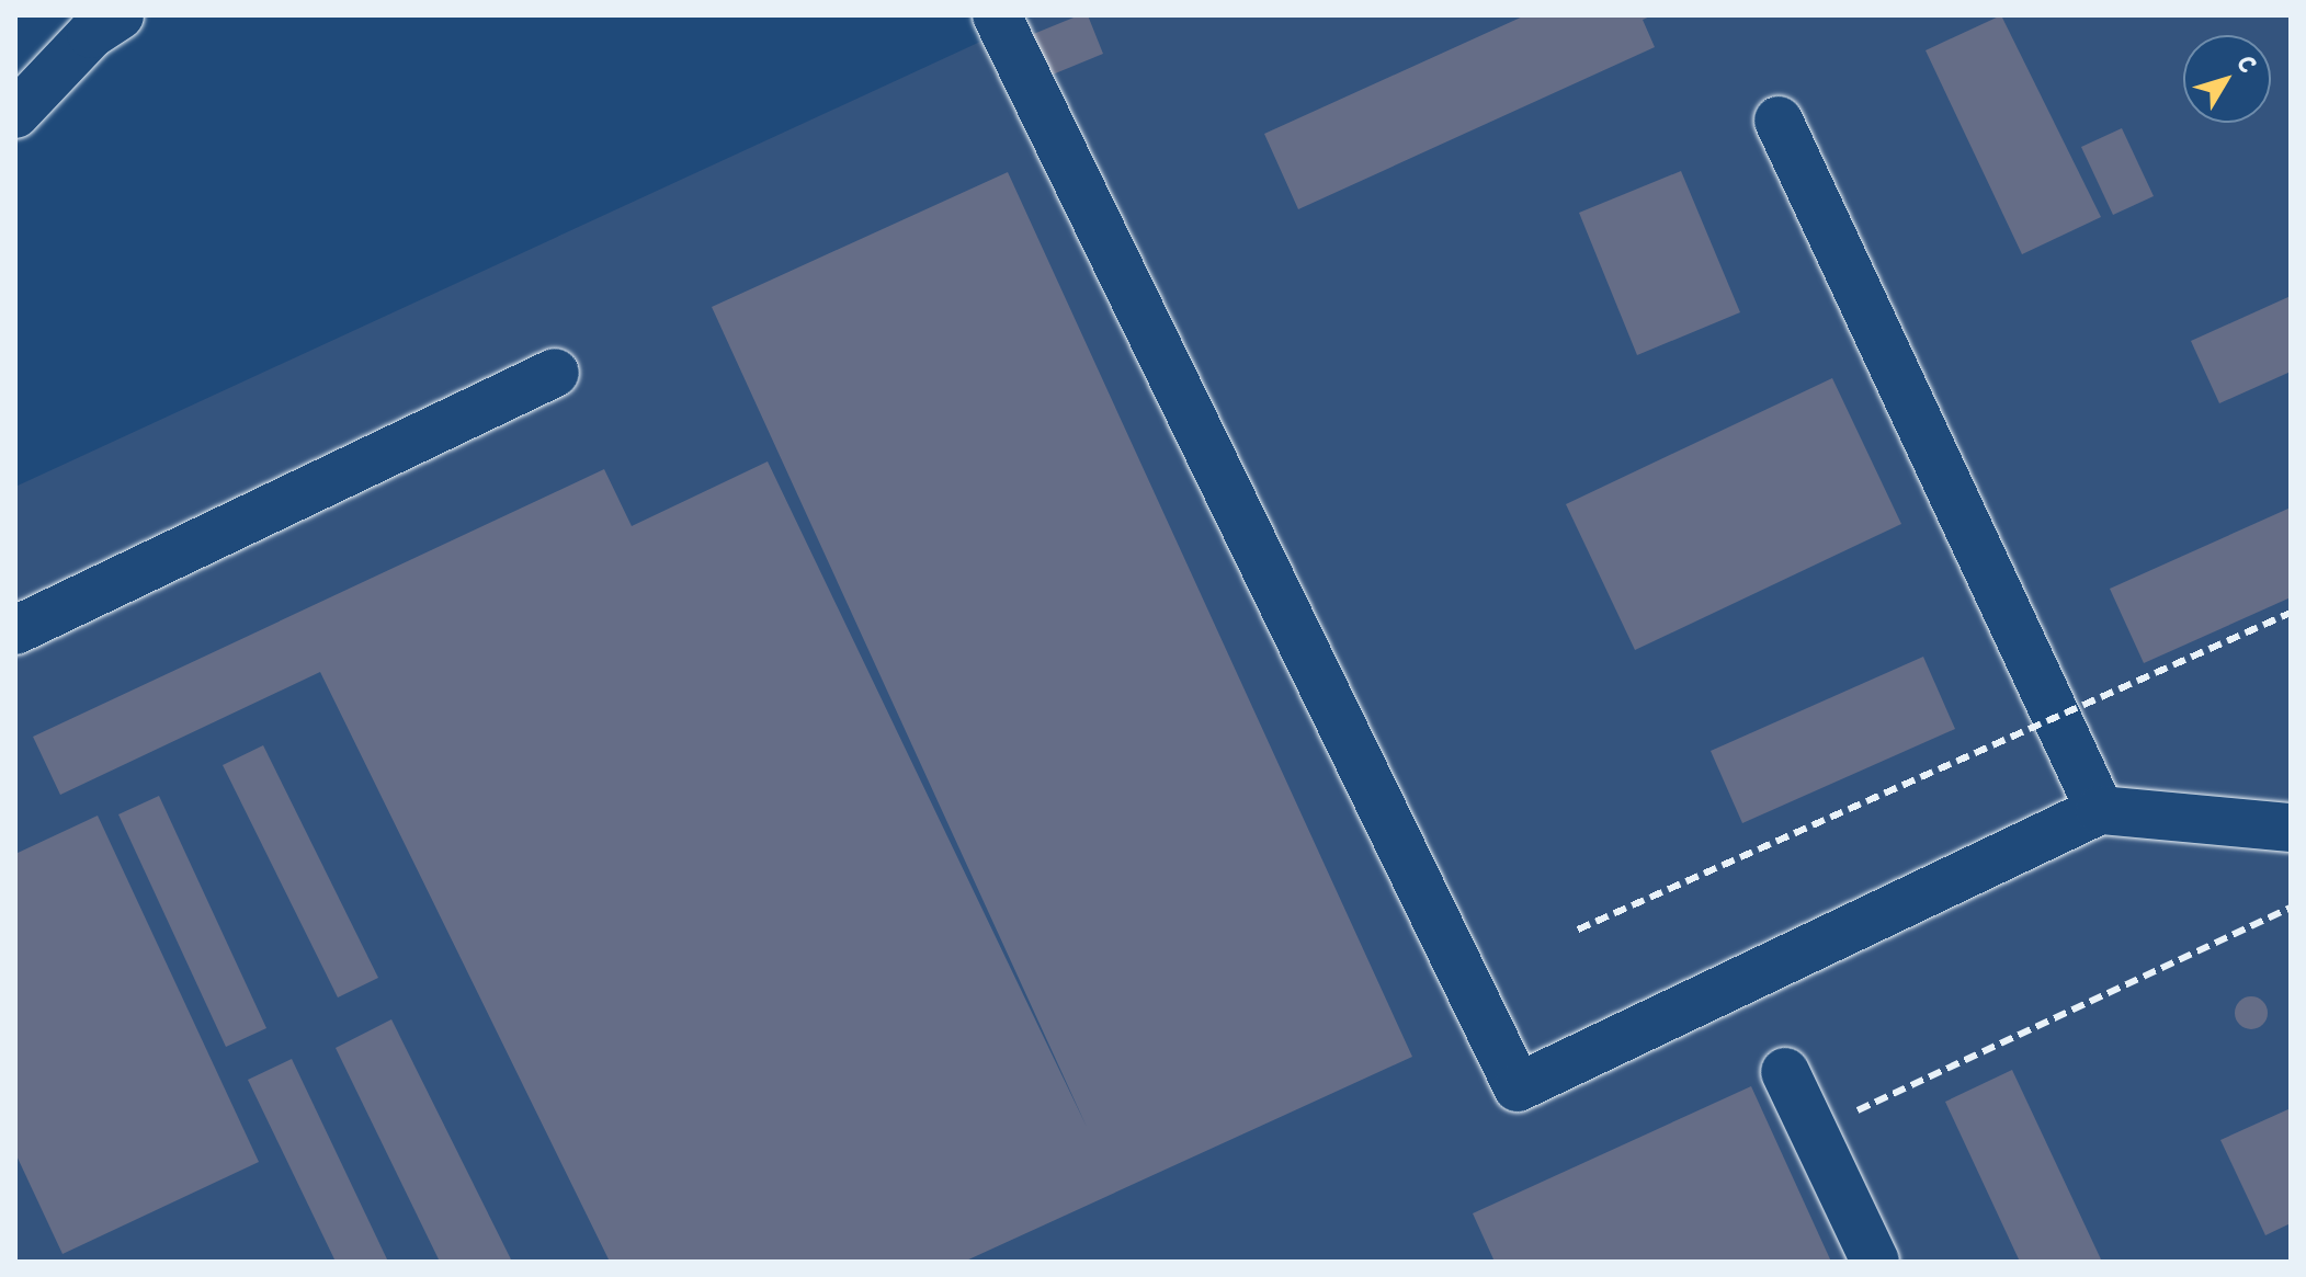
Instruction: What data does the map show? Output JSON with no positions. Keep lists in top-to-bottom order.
{
  "north": "top right"
}
